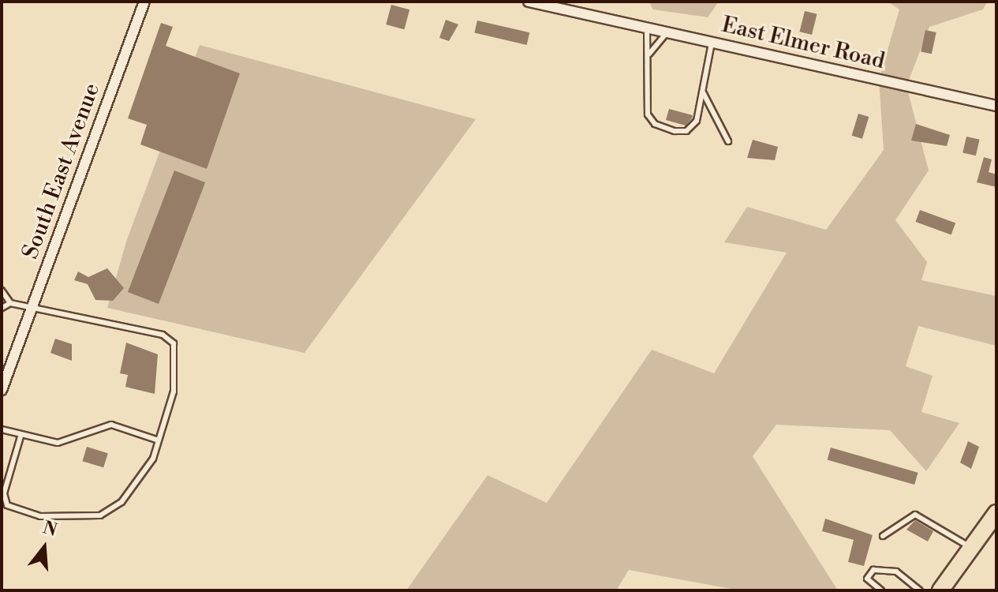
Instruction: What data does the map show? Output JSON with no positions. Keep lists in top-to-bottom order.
{
  "streets": {
    "street": ["East Elmer Road", "South East Avenue"]
  },
  "north": "top"
}
